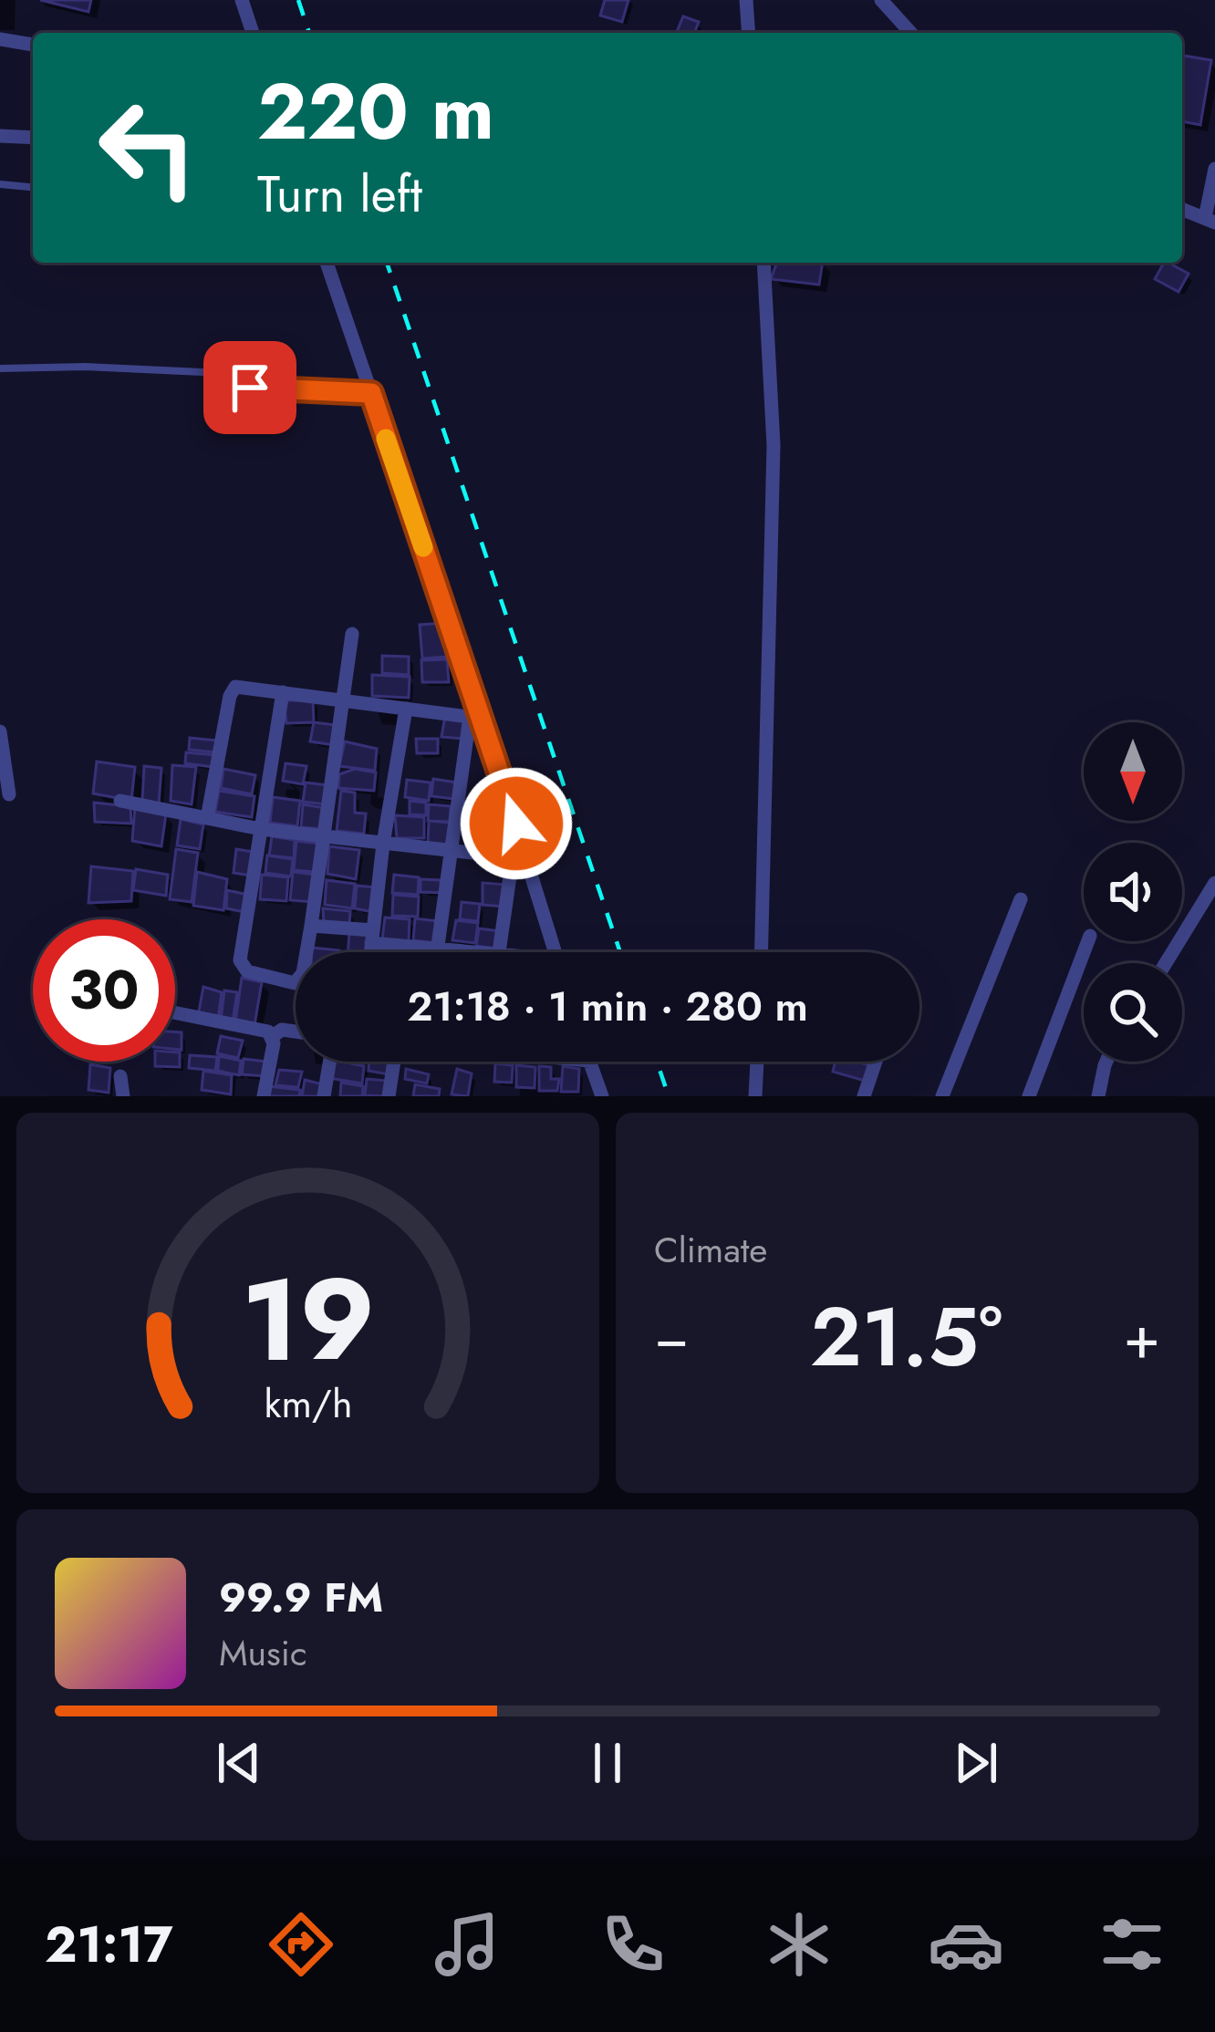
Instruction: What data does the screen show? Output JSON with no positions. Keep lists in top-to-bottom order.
{
  "north": "bottom",
  "page": {
    "turn": ["220 m", "Turn left"],
    "limit": "30",
    "trip": "21:18 · 1 min · 280 m",
    "tile": "Climate",
    "heat": ["−", "21.5°", "+"],
    "song": ["99.9 FM", "Music"],
    "tabs": "21:17",
    "gauge": ["19", "km/h"]
  }
}
